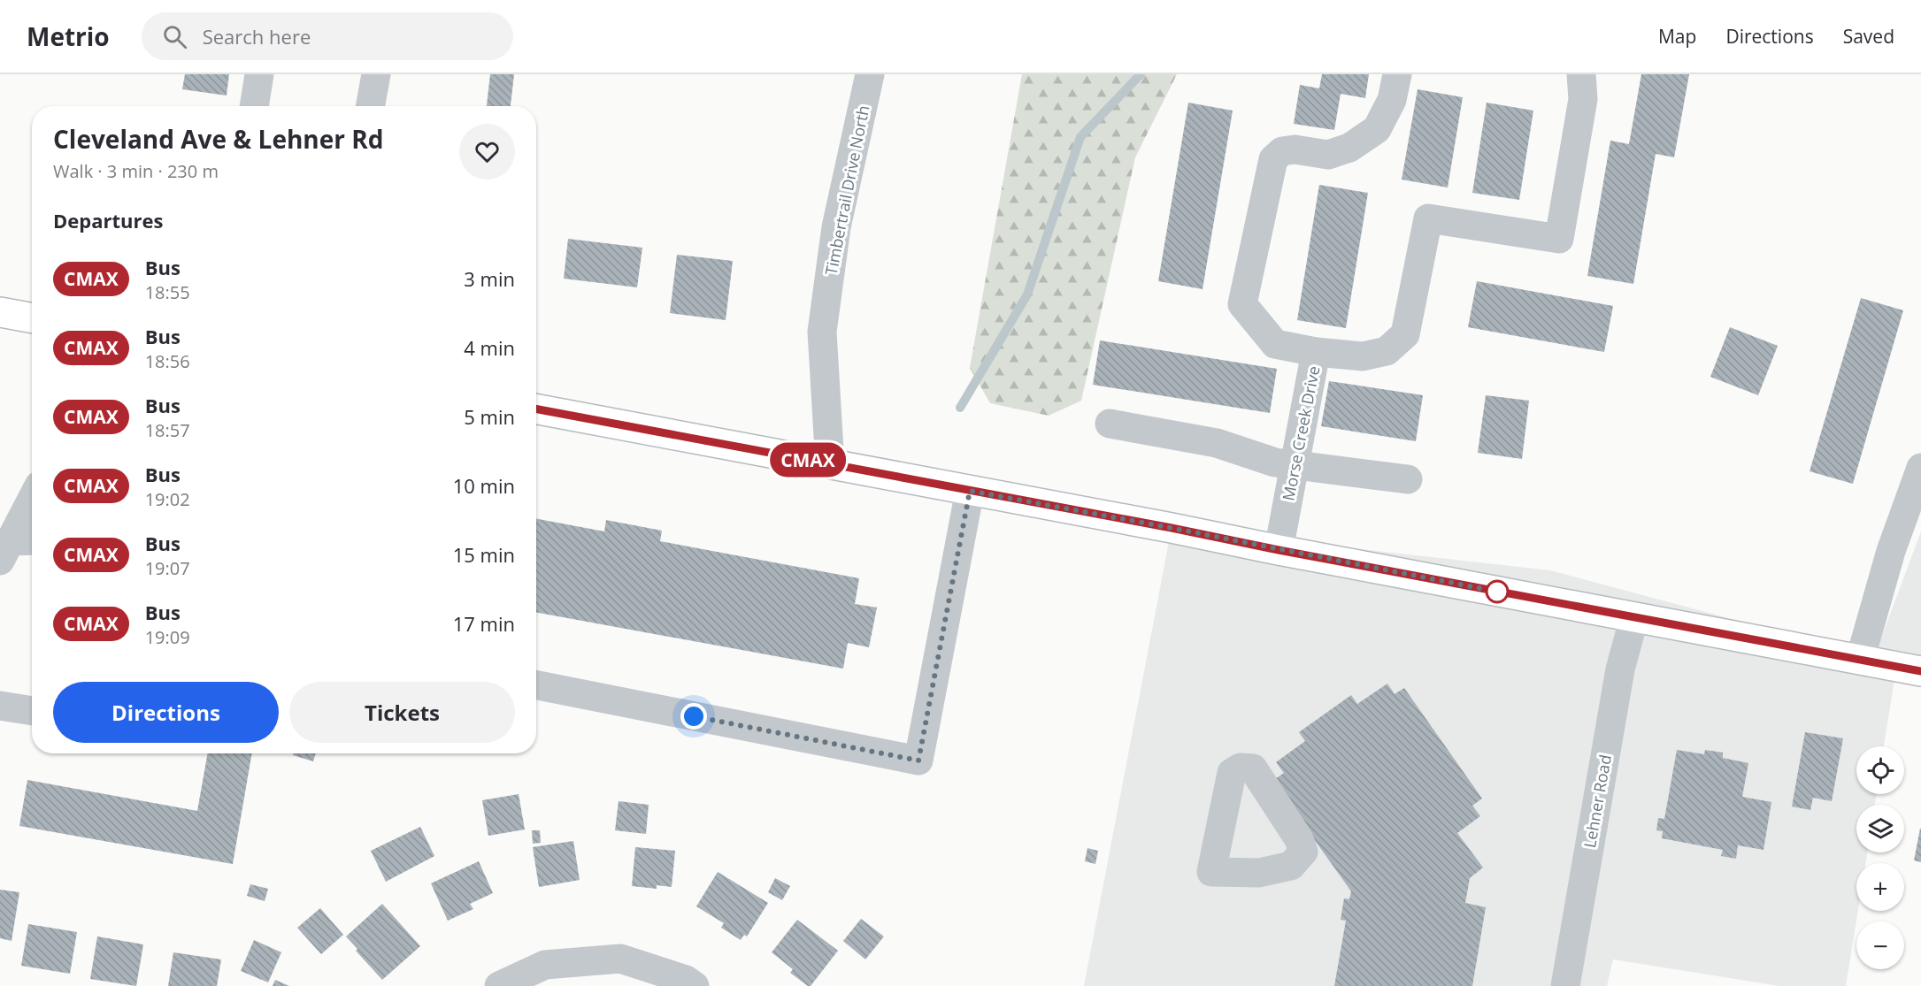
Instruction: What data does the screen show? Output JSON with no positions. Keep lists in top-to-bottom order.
{
  "streets": {
    "street": ["Timbertrail Drive North", "Morse Creek Drive", "Lehner Road"]
  },
  "lines": ["bus line CMAX"],
  "page": {
    "header": "Metrio",
    "search": "Search here",
    "nav": ["Map", "Directions", "Saved"],
    "on_map": "CMAX",
    "heading": [
      ["Cleveland Ave & Lehner Rd", "Walk · 3 min · 230 m"],
      "Departures"
    ],
    "list": [
      {
        "mark": "CMAX",
        "name": "Bus",
        "note": "18:55",
        "value": "3 min"
      },
      {
        "mark": "CMAX",
        "name": "Bus",
        "note": "18:56",
        "value": "4 min"
      },
      {
        "mark": "CMAX",
        "name": "Bus",
        "note": "18:57",
        "value": "5 min"
      },
      {
        "mark": "CMAX",
        "name": "Bus",
        "note": "19:02",
        "value": "10 min"
      },
      {
        "mark": "CMAX",
        "name": "Bus",
        "note": "19:07",
        "value": "15 min"
      },
      {
        "mark": "CMAX",
        "name": "Bus",
        "note": "19:09",
        "value": "17 min"
      }
    ],
    "buttons": ["Directions", "Tickets"],
    "map_buttons": ["+", "−"]
  }
}
